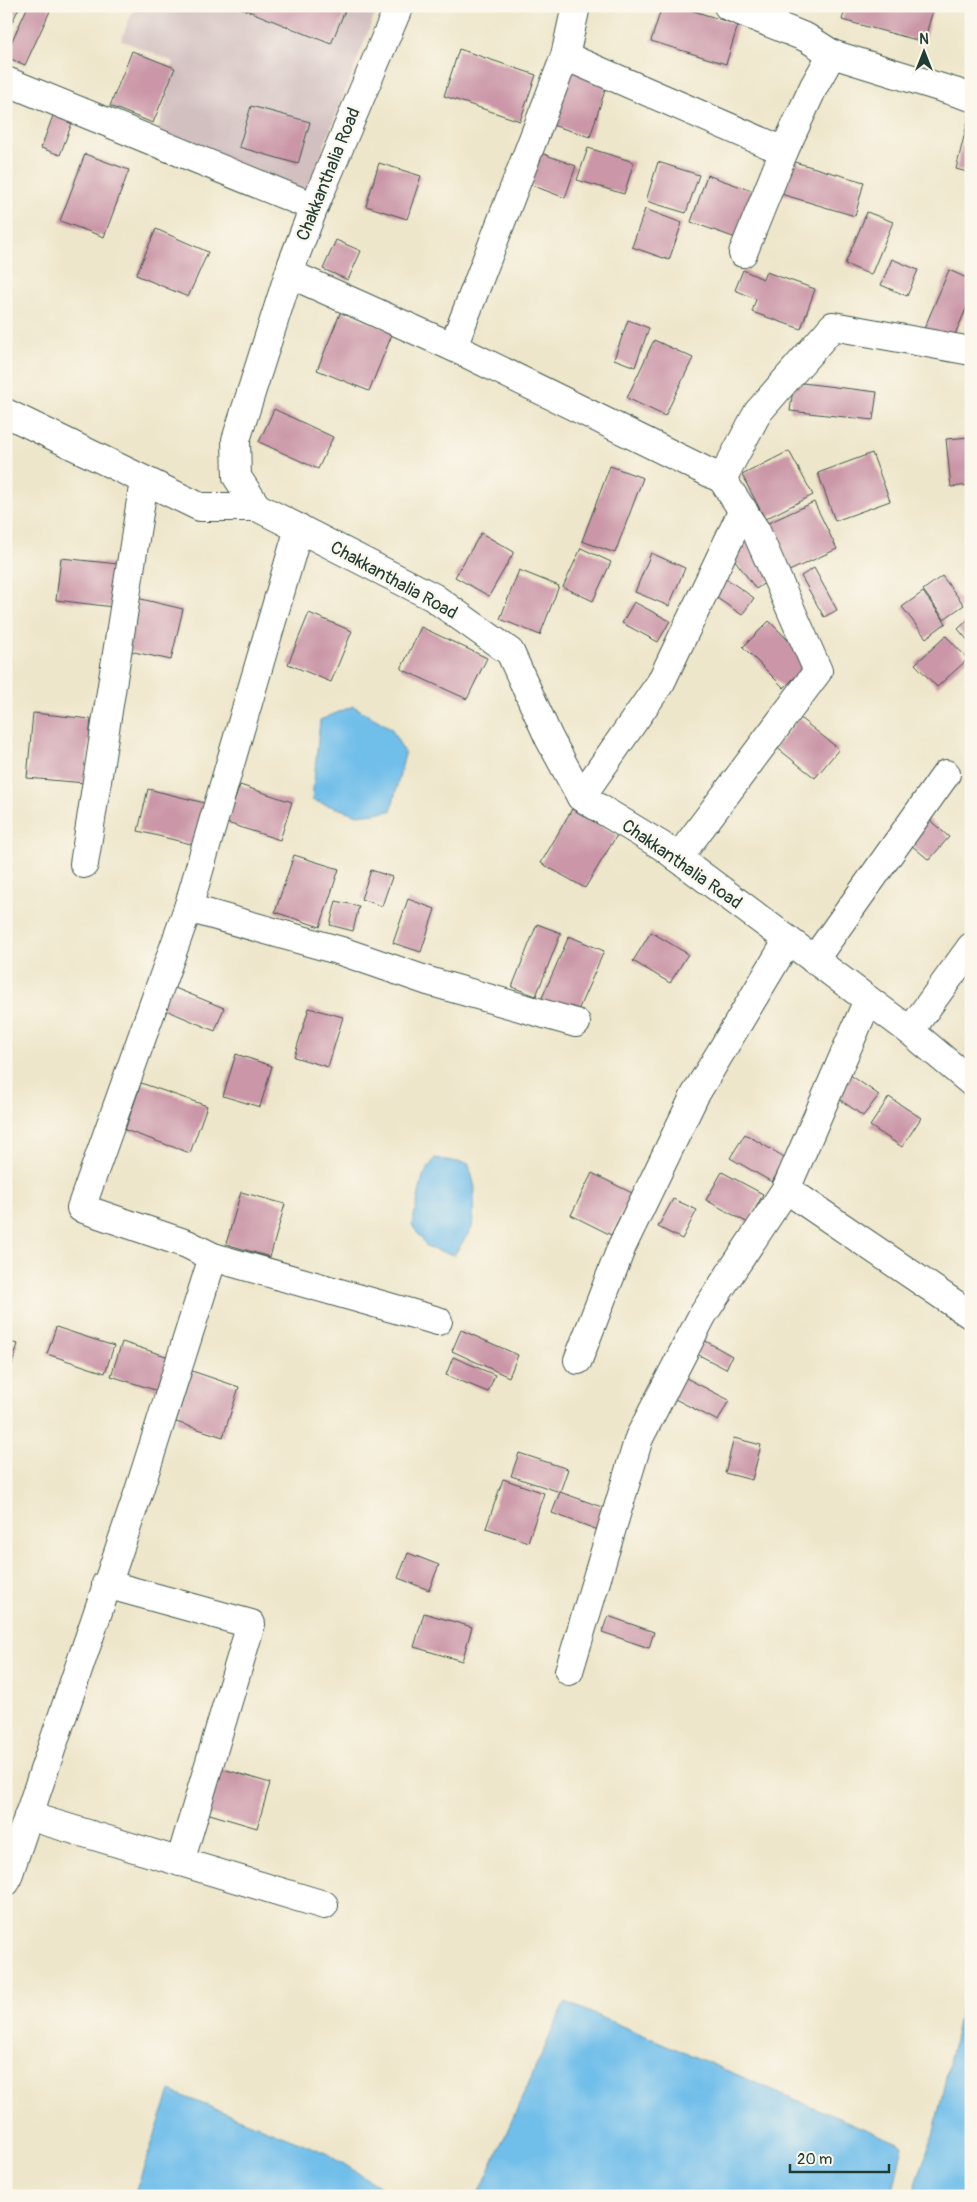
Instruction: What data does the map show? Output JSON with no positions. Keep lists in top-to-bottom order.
{
  "streets": {
    "street": ["Chakkanthalia Road"]
  },
  "scale_bar": "20 m",
  "north": "top"
}
